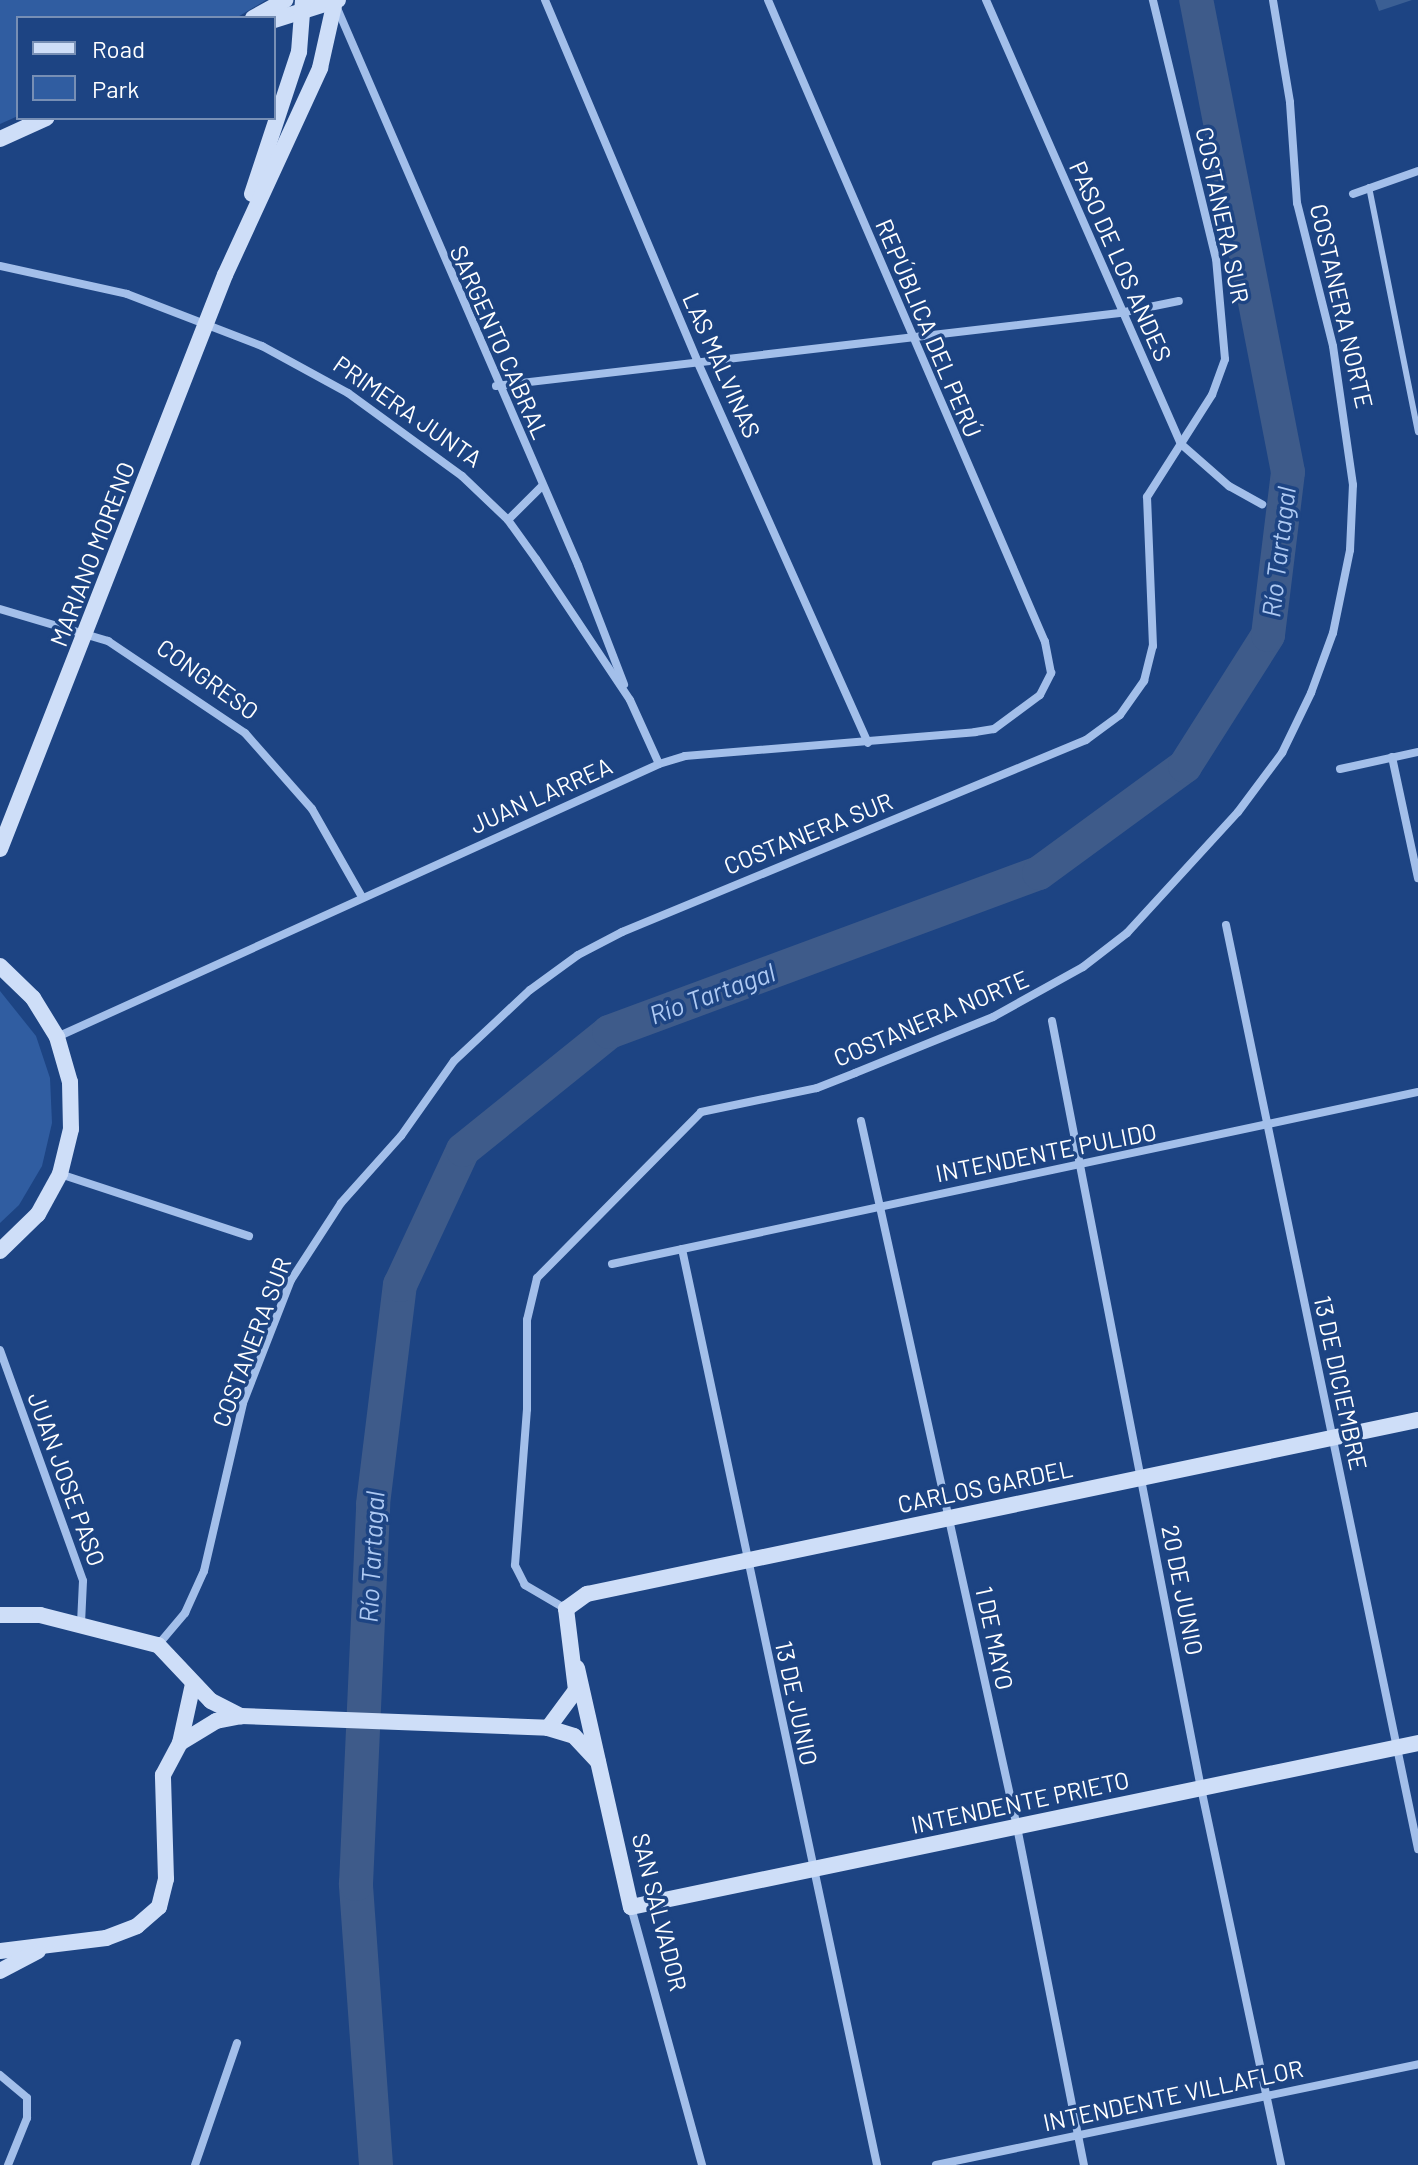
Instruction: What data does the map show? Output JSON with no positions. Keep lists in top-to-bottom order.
{
  "streets": {
    "street": [
      "COSTANERA SUR",
      "PASO DE LOS ANDES",
      "COSTANERA NORTE",
      "REPÚBLICA DEL PERÚ",
      "SARGENTO CABRAL",
      "LAS MALVINAS",
      "PRIMERA JUNTA",
      "MARIANO MORENO",
      "CONGRESO",
      "JUAN LARREA",
      "INTENDENTE PULIDO",
      "13 DE DICIEMBRE",
      "JUAN JOSE PASO",
      "CARLOS GARDEL",
      "20 DE JUNIO",
      "1 DE MAYO",
      "13 DE JUNIO",
      "INTENDENTE PRIETO",
      "SAN SALVADOR",
      "INTENDENTE VILLAFLOR"
    ]
  },
  "crossings": [
    ["COSTANERA SUR", "PASO DE LOS ANDES"],
    ["COSTANERA NORTE", "CARLOS GARDEL"],
    ["COSTANERA NORTE", "SAN SALVADOR"],
    ["REPÚBLICA DEL PERÚ", "JUAN LARREA"],
    ["SARGENTO CABRAL", "PRIMERA JUNTA"],
    ["SARGENTO CABRAL", "MARIANO MORENO"],
    ["LAS MALVINAS", "JUAN LARREA"],
    ["PRIMERA JUNTA", "MARIANO MORENO"],
    ["PRIMERA JUNTA", "JUAN LARREA"],
    ["MARIANO MORENO", "CONGRESO"],
    ["CONGRESO", "JUAN LARREA"],
    ["INTENDENTE PULIDO", "13 DE DICIEMBRE"],
    ["INTENDENTE PULIDO", "20 DE JUNIO"],
    ["INTENDENTE PULIDO", "1 DE MAYO"],
    ["INTENDENTE PULIDO", "13 DE JUNIO"],
    ["13 DE DICIEMBRE", "CARLOS GARDEL"],
    ["13 DE DICIEMBRE", "INTENDENTE PRIETO"],
    ["CARLOS GARDEL", "20 DE JUNIO"],
    ["CARLOS GARDEL", "1 DE MAYO"],
    ["CARLOS GARDEL", "13 DE JUNIO"],
    ["CARLOS GARDEL", "SAN SALVADOR"],
    ["20 DE JUNIO", "INTENDENTE PRIETO"],
    ["20 DE JUNIO", "INTENDENTE VILLAFLOR"],
    ["1 DE MAYO", "INTENDENTE PRIETO"],
    ["1 DE MAYO", "INTENDENTE VILLAFLOR"],
    ["13 DE JUNIO", "INTENDENTE PRIETO"],
    ["INTENDENTE PRIETO", "SAN SALVADOR"]
  ],
  "water": ["Río Tartagal"],
  "legend": ["Road", "Park"]
}
